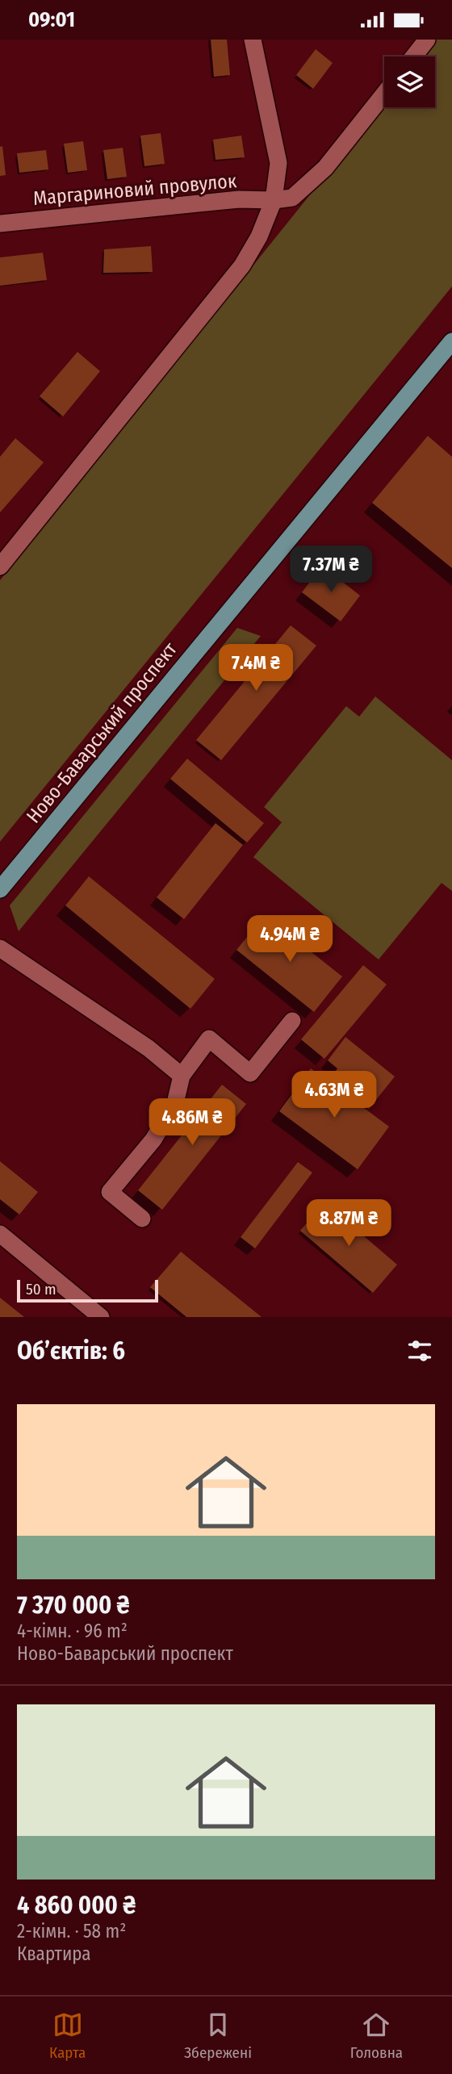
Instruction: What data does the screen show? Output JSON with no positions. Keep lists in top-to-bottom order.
{
  "streets": {
    "main road": ["Ново-Баварський проспект"],
    "street": ["Маргариновий провулок"]
  },
  "scale_bar": "50 m",
  "page": {
    "status": "09:01",
    "price": [
      "7.37M ₴",
      "7.4M ₴",
      "4.94M ₴",
      "4.63M ₴",
      "4.86M ₴",
      "8.87M ₴"
    ],
    "scale": "50 m",
    "heading": "Об’єктів: 6",
    "list": [
      {
        "name": "7 370 000 ₴",
        "note": "4-кімн. · 96 m² · Ново-Баварський проспект"
      },
      {
        "name": "4 860 000 ₴",
        "note": "2-кімн. · 58 m² · Квартира"
      }
    ],
    "tabs": ["Карта", "Збережені", "Головна"]
  }
}
